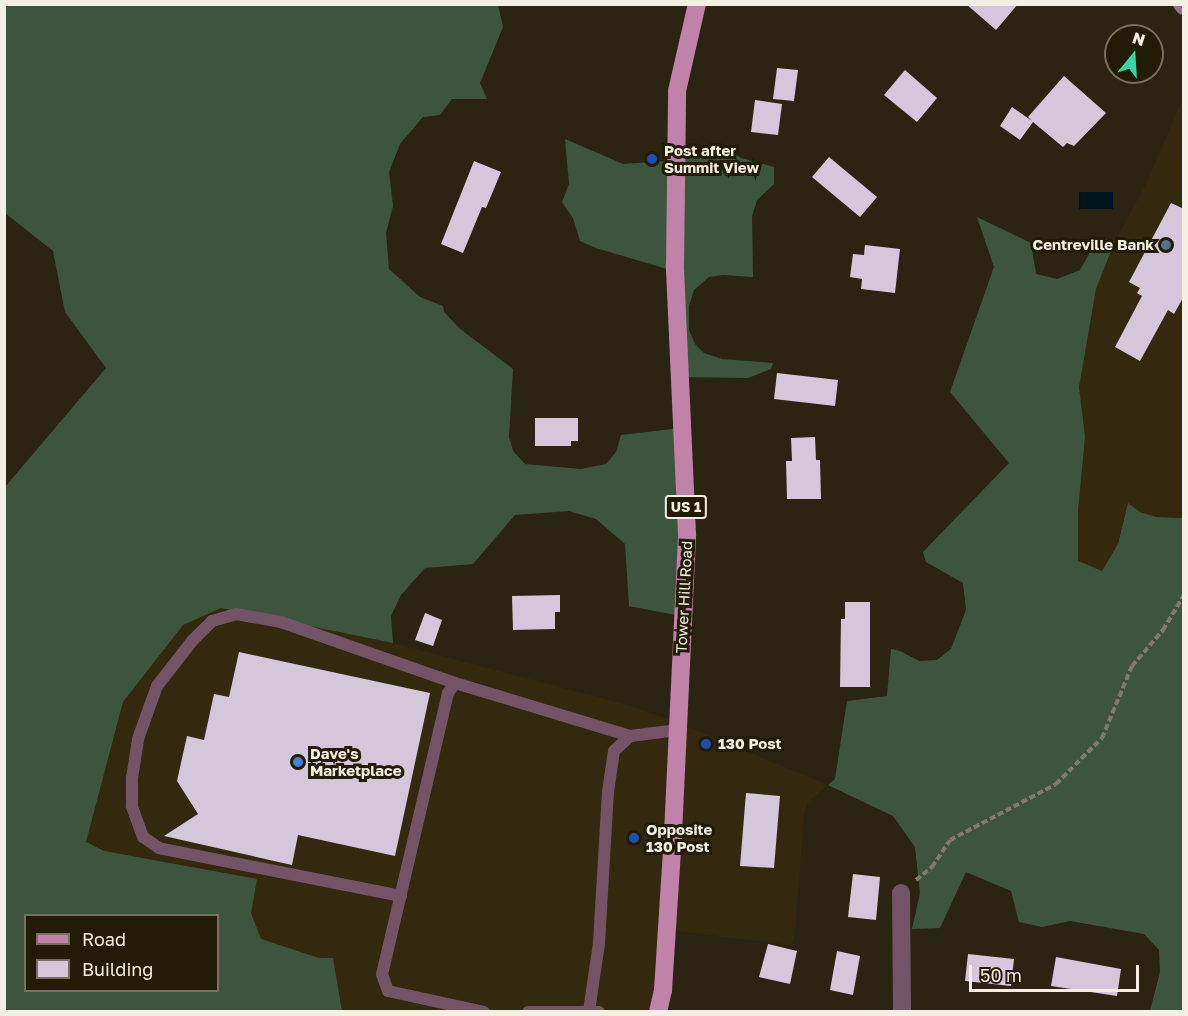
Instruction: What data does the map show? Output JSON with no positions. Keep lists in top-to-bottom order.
{
  "streets": {
    "main road": ["US 1", "Tower Hill Road"]
  },
  "places": [
    "Post after Summit View",
    "Centreville Bank",
    "130 Post",
    "Dave's Marketplace",
    "Opposite 130 Post"
  ],
  "legend": ["Road", "Building"],
  "scale_bar": "50 m",
  "north": "top"
}
